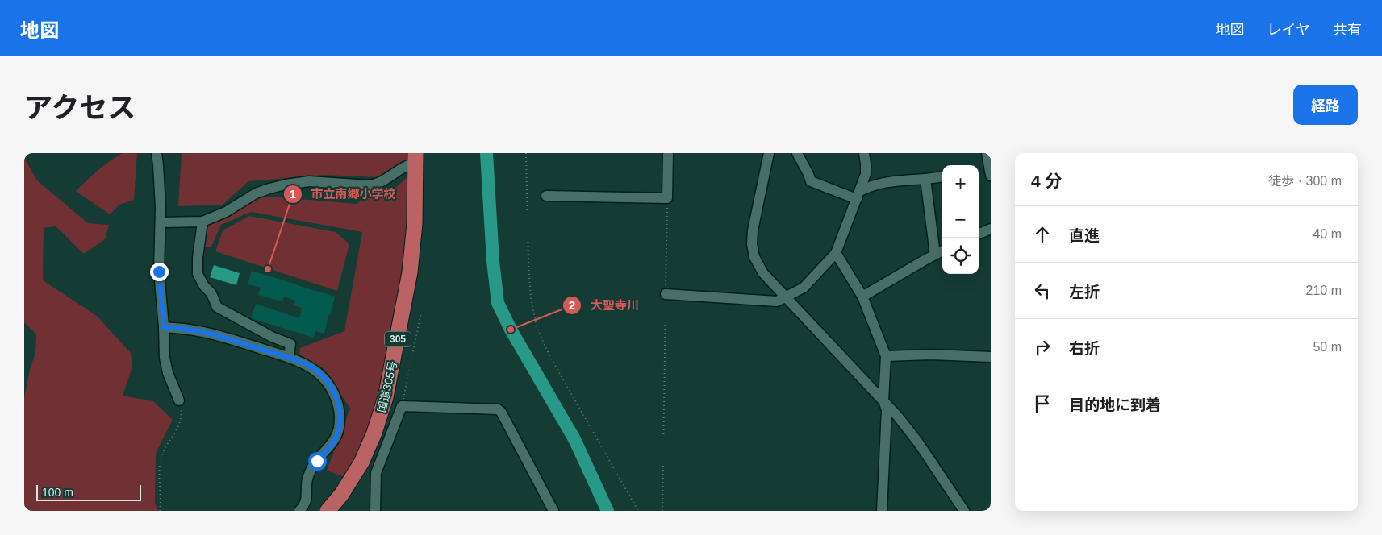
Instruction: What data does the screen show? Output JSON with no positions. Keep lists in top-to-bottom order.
{
  "streets": {
    "highway": ["305", "国道305号"]
  },
  "places": ["市立南郷小学校", "大聖寺川"],
  "scale_bar": "100 m",
  "page": {
    "header": "地図",
    "nav": ["地図", "レイヤ", "共有"],
    "title": "アクセス",
    "buttons": "経路",
    "heading": ["4 分", "徒歩 · 300 m"],
    "map_buttons": ["+", "−"],
    "list": [
      ["直進", "40 m"],
      ["左折", "210 m"],
      ["右折", "50 m"],
      "目的地に到着"
    ],
    "scale": "100 m"
  }
}
